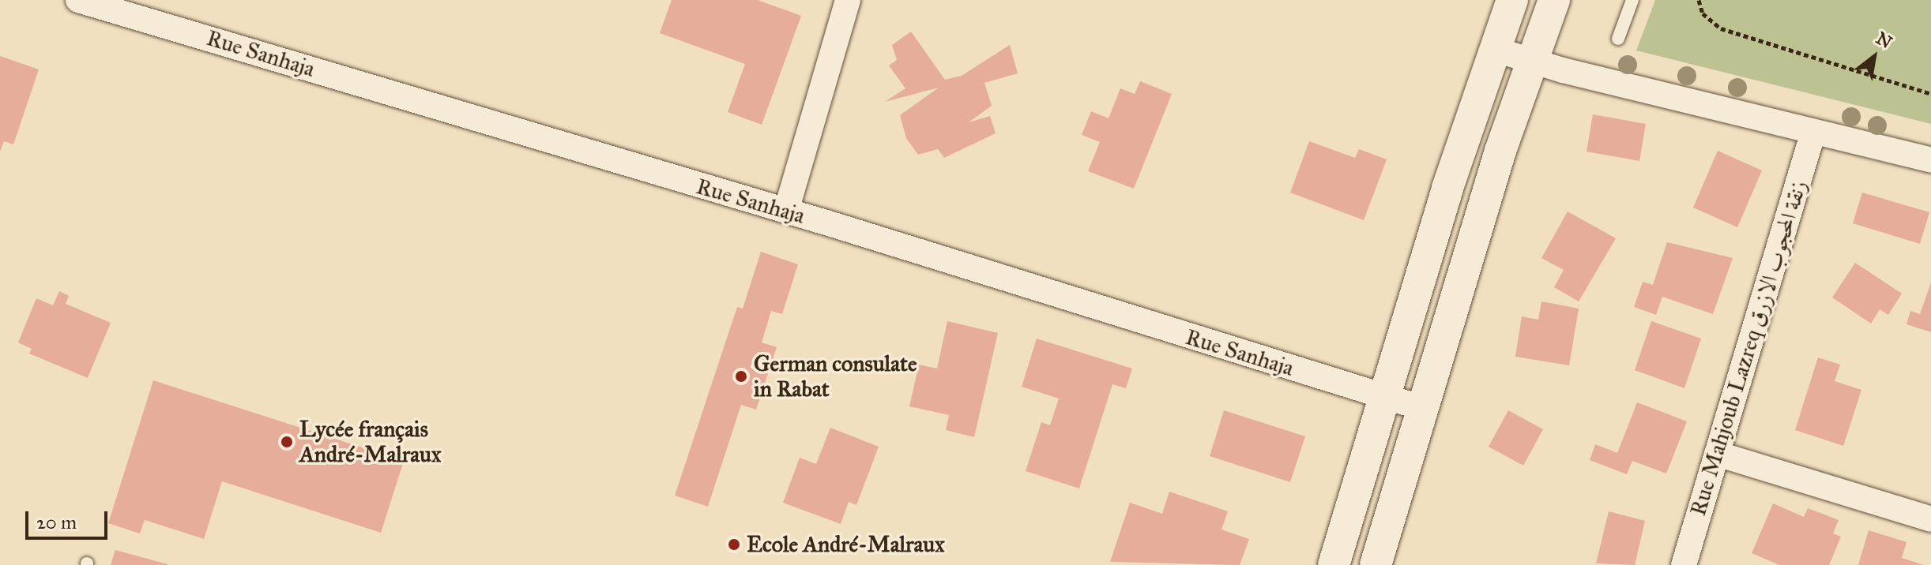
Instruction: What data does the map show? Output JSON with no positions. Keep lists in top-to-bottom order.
{
  "streets": {
    "street": ["Rue Sanhaja", "Rue Mahjoub Lazreq زنقة المحجوب الازرق"]
  },
  "places": ["German consulate in Rabat", "Lycée français André-Malraux", "Ecole André-Malraux"],
  "scale_bar": "20 m",
  "north": "top right"
}
